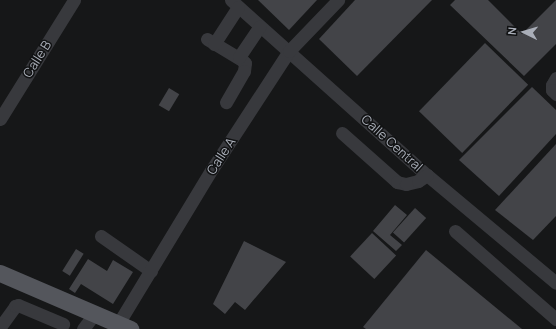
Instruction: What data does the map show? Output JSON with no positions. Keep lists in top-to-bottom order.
{
  "streets": {
    "street": ["Calle B", "Calle Central", "Calle A"]
  },
  "crossings": [
    ["Calle Central", "Calle A"]
  ],
  "north": "left"
}
